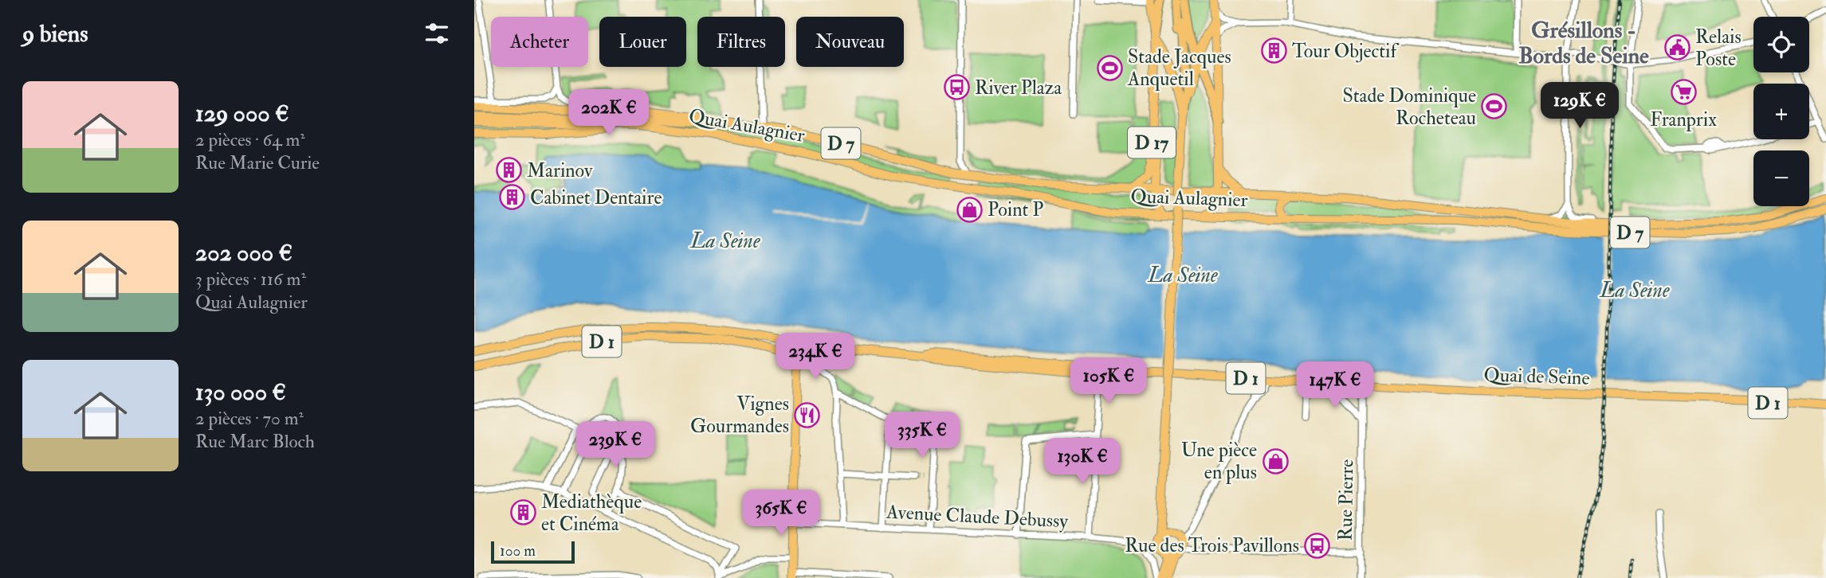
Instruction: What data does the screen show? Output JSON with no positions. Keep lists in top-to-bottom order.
{
  "streets": {
    "main road": [
      "Quai Aulagnier",
      "D 17",
      "D 7",
      "D 1",
      "Quai de Seine"
    ],
    "street": ["Rue Pierre", "Avenue Claude Debussy"]
  },
  "crossings": [
    ["Quai Aulagnier", "D 17"],
    ["Quai Aulagnier", "D 7"],
    ["D 17", "Avenue Claude Debussy"],
    ["D 1", "Quai de Seine"],
    ["Quai de Seine", "Rue Pierre"]
  ],
  "districts": ["Grésillons - Bords de Seine"],
  "water": ["La Seine"],
  "places": {
    "public building": ["Relais Poste"],
    "building": [
      "Tour Objectif",
      "Marinov",
      "Cabinet Dentaire",
      "Mediathèque et Cinéma"
    ],
    "sports": ["Stade Jacques Anquetil", "Stade Dominique Rocheteau"],
    "bus stop": ["River Plaza", "Rue des Trois Pavillons"],
    "supermarket": ["Franprix"],
    "shop": ["Point P", "Une pièce en plus"],
    "restaurant": ["Vignes Gourmandes"]
  },
  "scale_bar": "100 m",
  "page": {
    "heading": "9 biens",
    "map_buttons": ["+", "−"],
    "chip": [
      "Acheter",
      "Louer",
      "Filtres",
      "Nouveau"
    ],
    "list": [
      {
        "name": "129 000 €",
        "note": "2 pièces · 64 m² · Rue Marie Curie"
      },
      {
        "name": "202 000 €",
        "note": "3 pièces · 116 m² · Quai Aulagnier"
      },
      {
        "name": "130 000 €",
        "note": "2 pièces · 70 m² · Rue Marc Bloch"
      }
    ],
    "price": [
      "129K €",
      "202K €",
      "234K €",
      "105K €",
      "147K €",
      "335K €",
      "239K €",
      "130K €",
      "365K €"
    ],
    "scale": "100 m"
  }
}
